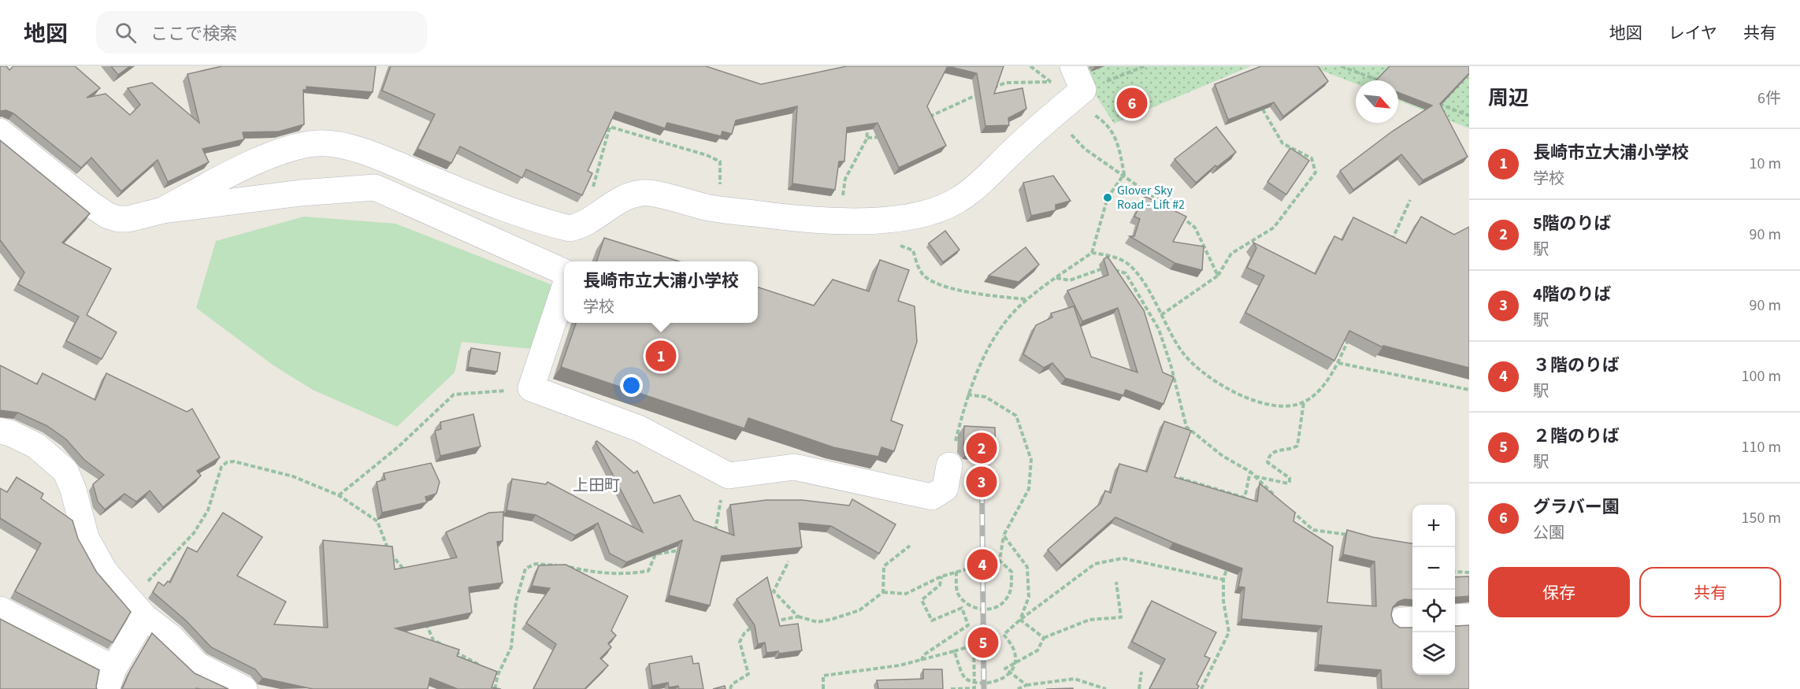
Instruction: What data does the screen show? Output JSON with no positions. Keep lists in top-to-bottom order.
{
  "districts": ["上田町"],
  "places": ["Glover Sky Road - Lift #2"],
  "north": "bottom right",
  "page": {
    "header": "地図",
    "search": "ここで検索",
    "nav": ["地図", "レイヤ", "共有"],
    "heading": ["周辺", "6件"],
    "pins": [
      "6",
      "1",
      "2",
      "3",
      "4",
      "5"
    ],
    "list": [
      {
        "mark": "1",
        "name": "長崎市立大浦小学校",
        "note": "学校",
        "value": "10 m"
      },
      {
        "mark": "2",
        "name": "5階のりば",
        "note": "駅",
        "value": "90 m"
      },
      {
        "mark": "3",
        "name": "4階のりば",
        "note": "駅",
        "value": "90 m"
      },
      {
        "mark": "4",
        "name": "３階のりば",
        "note": "駅",
        "value": "100 m"
      },
      {
        "mark": "5",
        "name": "２階のりば",
        "note": "駅",
        "value": "110 m"
      },
      {
        "mark": "6",
        "name": "グラバー園",
        "note": "公園",
        "value": "150 m"
      }
    ],
    "popup": ["長崎市立大浦小学校", "学校"],
    "map_buttons": ["+", "−"],
    "buttons": ["保存", "共有"]
  }
}
